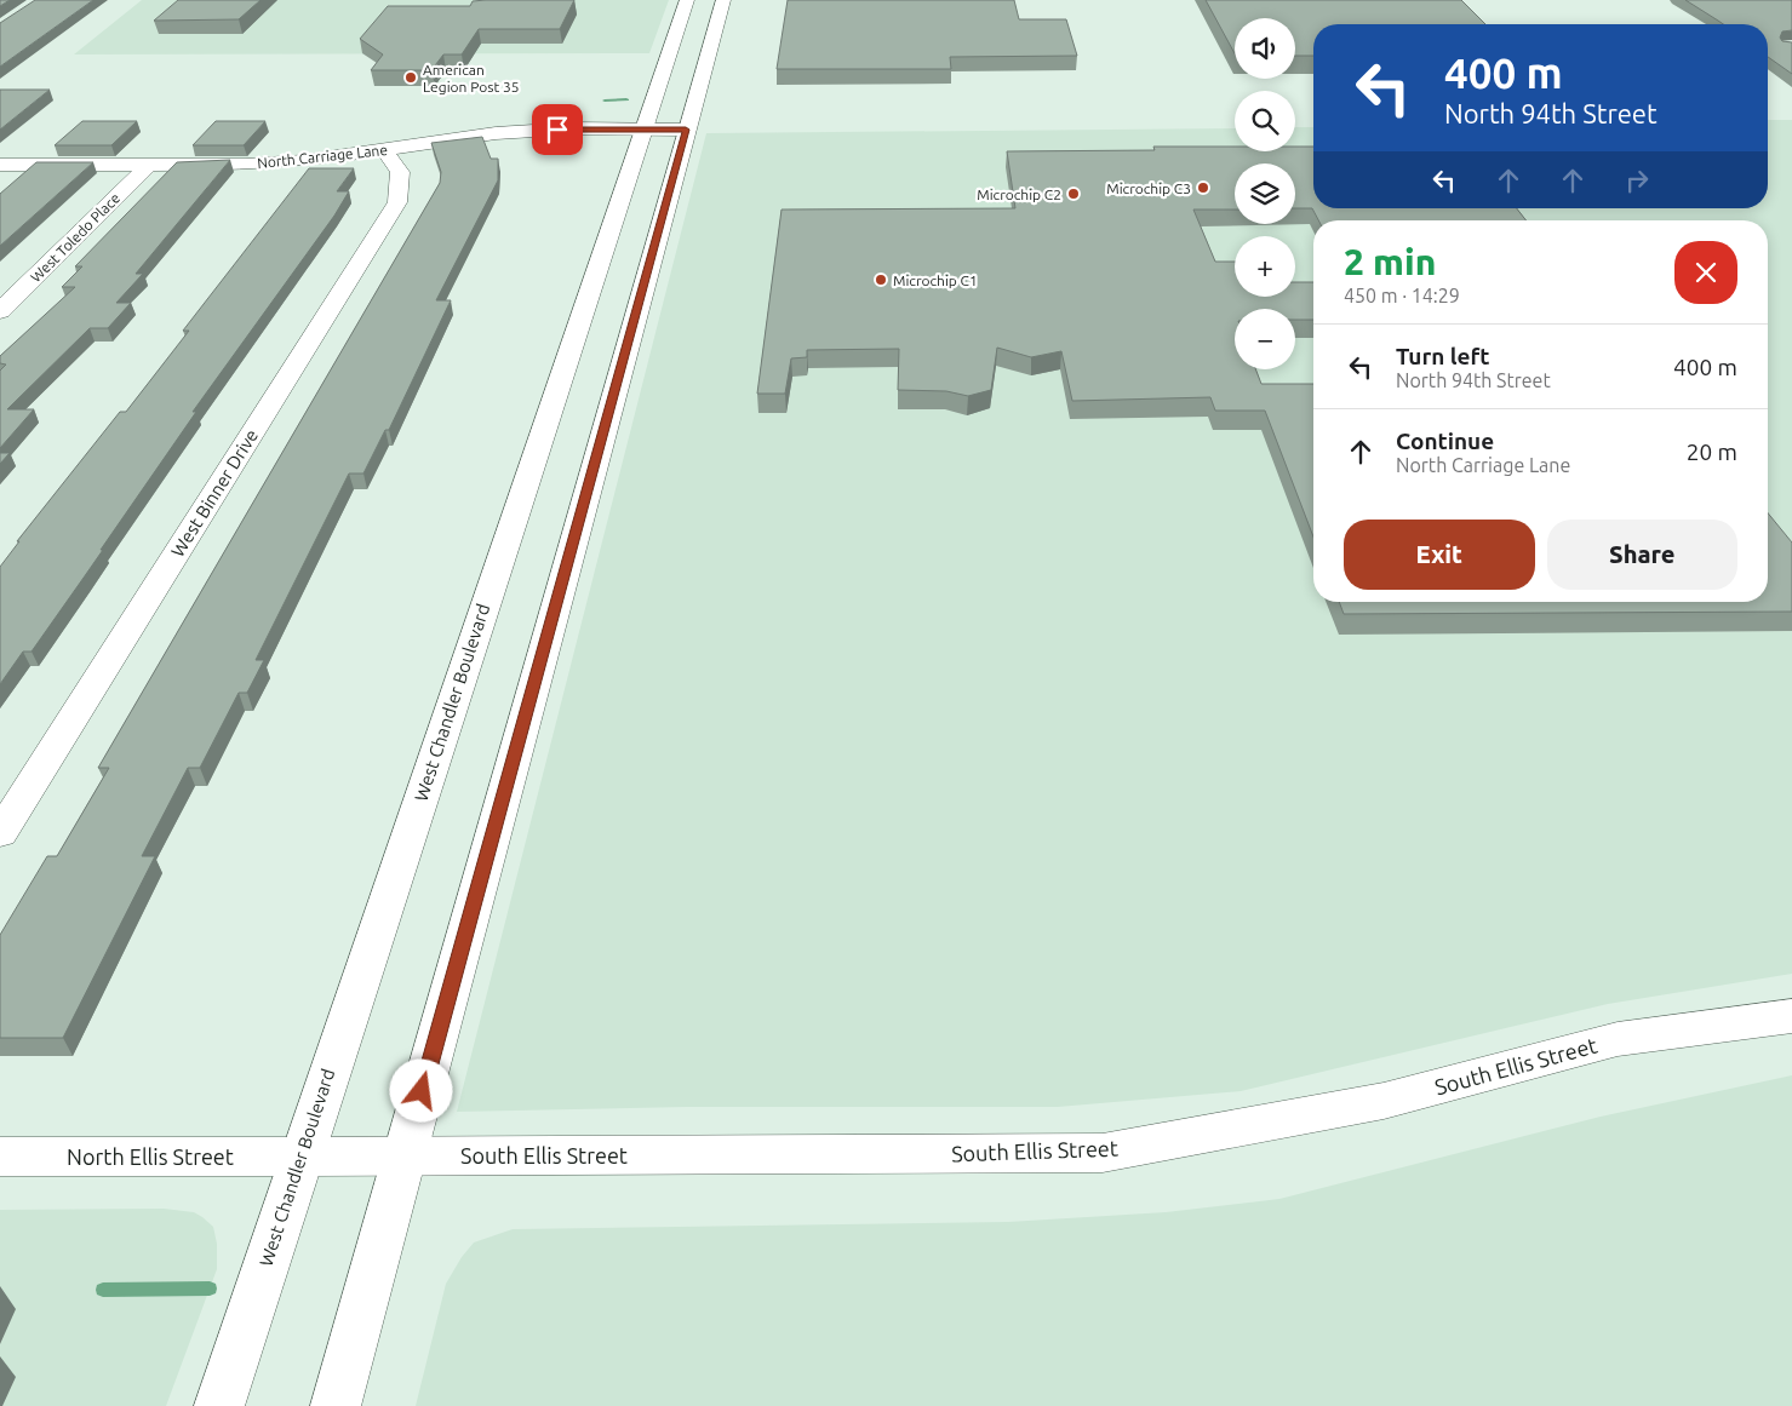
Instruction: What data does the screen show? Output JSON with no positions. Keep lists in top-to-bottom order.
{
  "streets": {
    "main road": [
      "North Carriage Lane",
      "West Toledo Place",
      "West Binner Drive",
      "West Chandler Boulevard",
      "South Ellis Street",
      "North Ellis Street"
    ]
  },
  "crossings": [
    ["North Carriage Lane", "West Toledo Place"],
    ["North Carriage Lane", "West Binner Drive"],
    ["North Carriage Lane", "West Chandler Boulevard"],
    ["West Chandler Boulevard", "South Ellis Street"],
    ["West Chandler Boulevard", "North Ellis Street"],
    ["South Ellis Street", "North Ellis Street"]
  ],
  "places": [
    "American Legion Post 35",
    "Microchip C3",
    "Microchip C2",
    "Microchip C1"
  ],
  "page": {
    "map_buttons": ["+", "−"],
    "turn": ["400 m", "North 94th Street"],
    "heading": ["2 min", "450 m · 14:29"],
    "list": [
      {
        "name": "Turn left",
        "note": "North 94th Street",
        "value": "400 m"
      },
      {
        "name": "Continue",
        "note": "North Carriage Lane",
        "value": "20 m"
      }
    ],
    "buttons": ["Exit", "Share"]
  }
}
